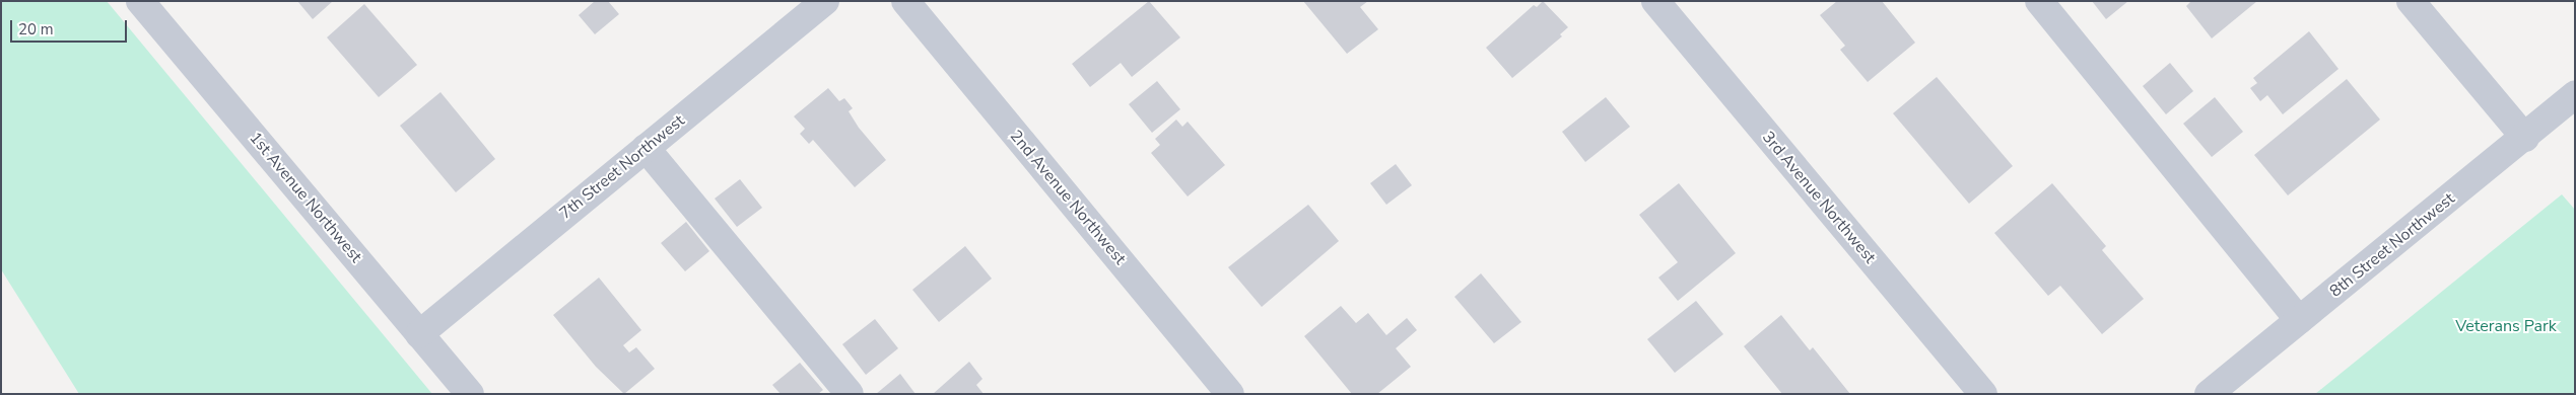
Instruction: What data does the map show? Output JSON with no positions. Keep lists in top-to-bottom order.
{
  "streets": {
    "street": [
      "7th Street Northwest",
      "1st Avenue Northwest",
      "2nd Avenue Northwest",
      "3rd Avenue Northwest",
      "8th Street Northwest"
    ]
  },
  "crossings": [
    ["7th Street Northwest", "1st Avenue Northwest"]
  ],
  "parks": ["Veterans Park"],
  "scale_bar": "20 m"
}
